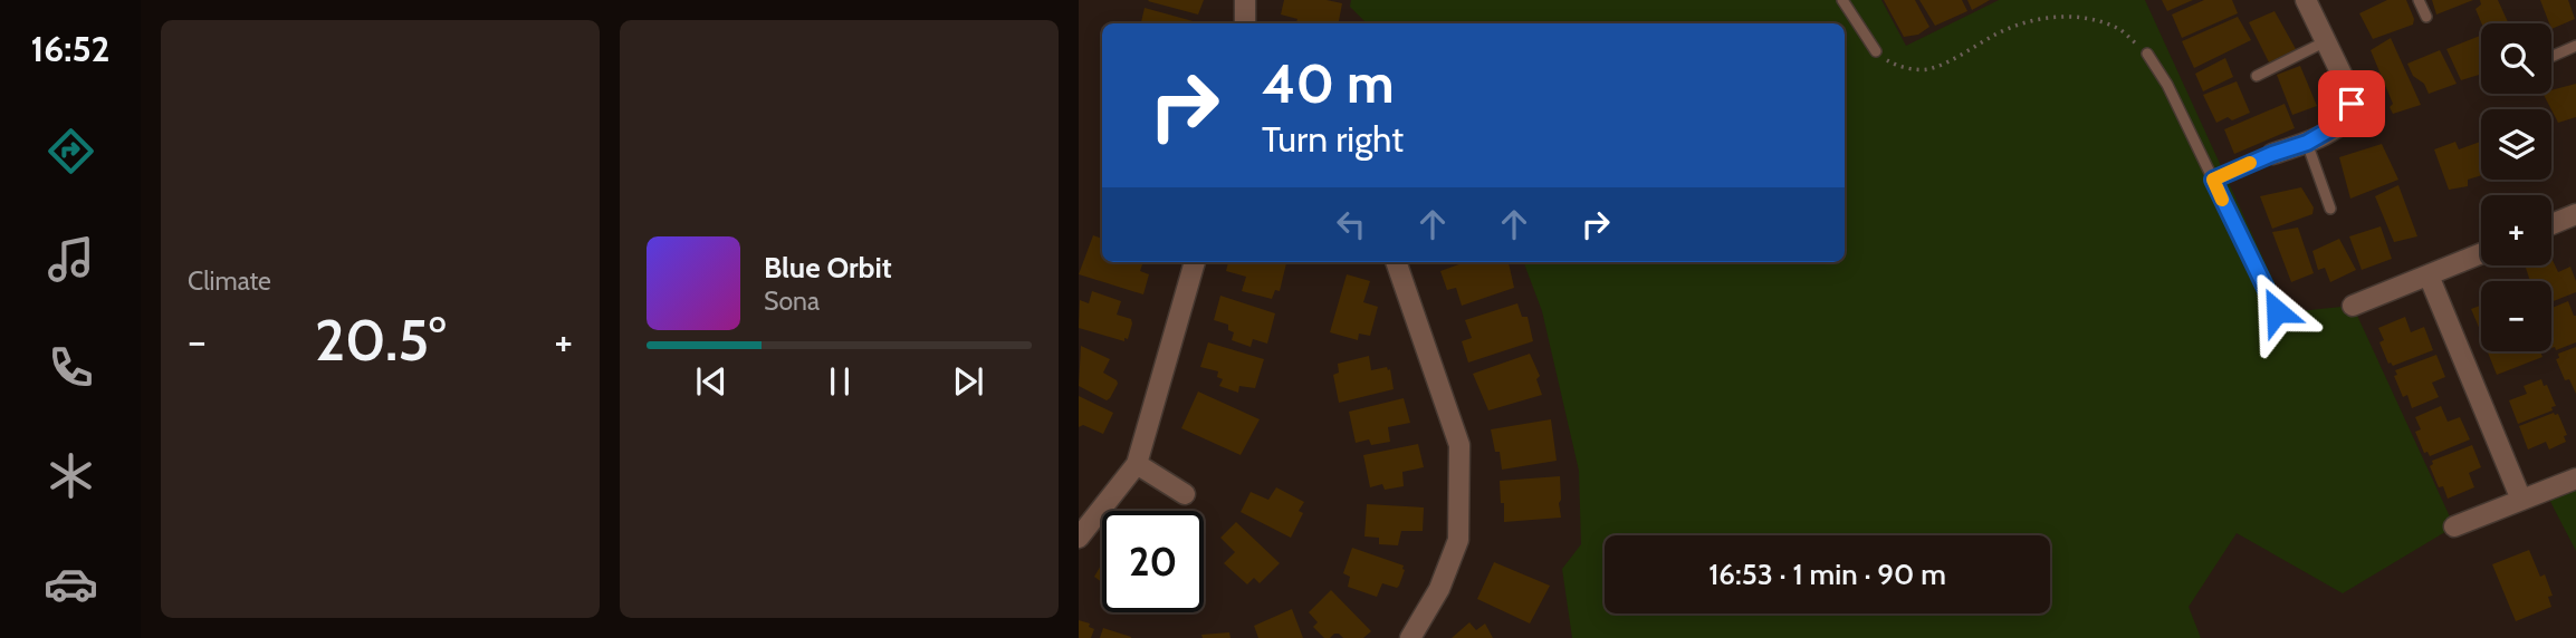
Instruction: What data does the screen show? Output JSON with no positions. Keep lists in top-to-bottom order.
{
  "page": {
    "tabs": "16:52",
    "tile": "Climate",
    "map_buttons": ["+", "−"],
    "turn": ["40 m", "Turn right"],
    "song": ["Blue Orbit", "Sona"],
    "heat": ["−", "20.5°", "+"],
    "limit": "20",
    "trip": "16:53 · 1 min · 90 m"
  }
}
